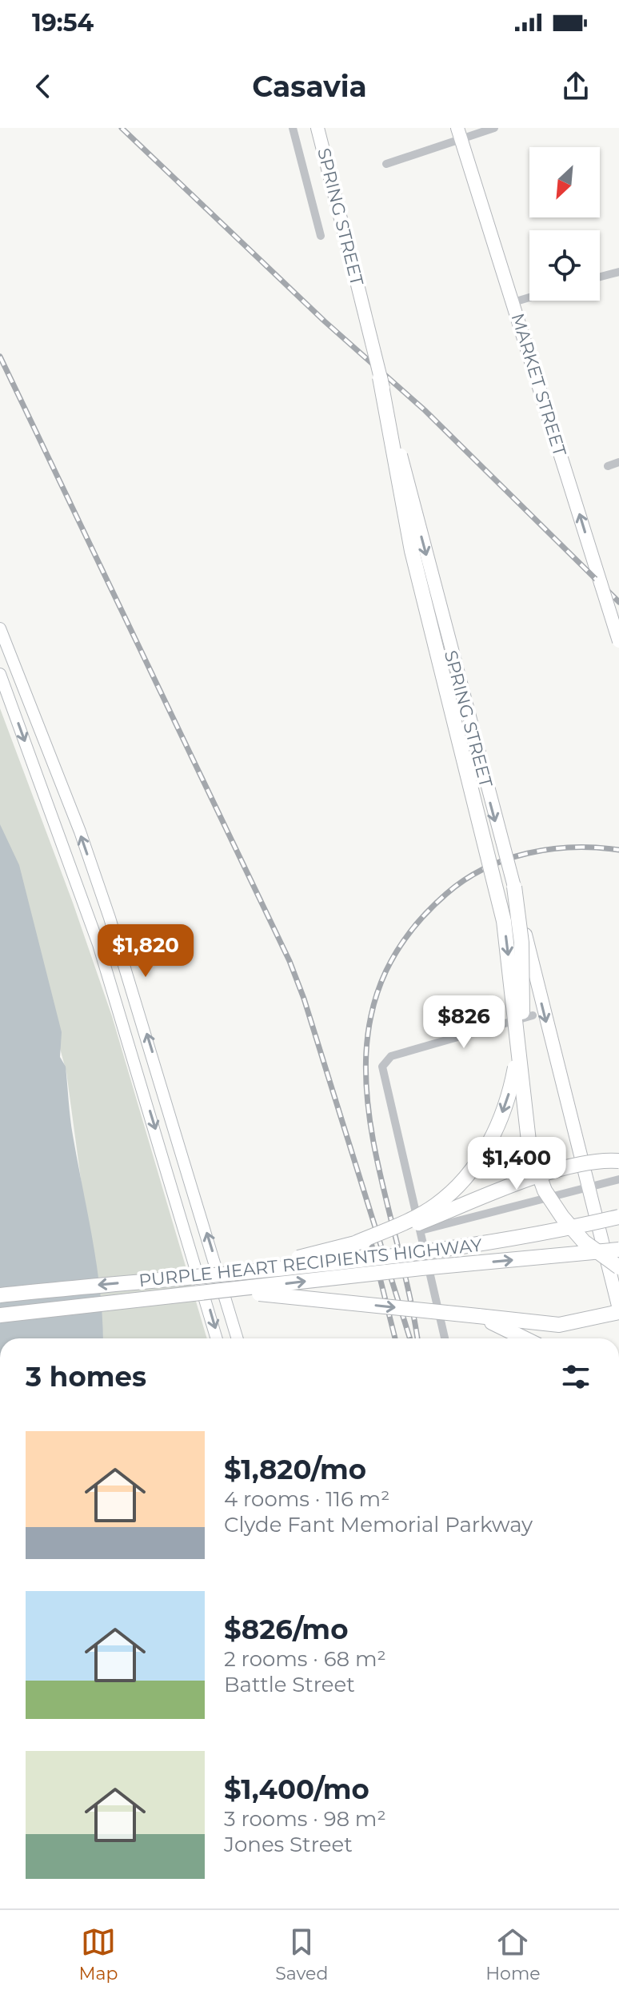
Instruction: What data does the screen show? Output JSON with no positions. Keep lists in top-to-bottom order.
{
  "streets": {
    "highway": ["PURPLE HEART RECIPIENTS HIGHWAY"],
    "main road": ["SPRING STREET", "MARKET STREET"]
  },
  "one_way": ["SPRING STREET", "MARKET STREET"],
  "north": "bottom left",
  "page": {
    "status": "19:54",
    "header": "Casavia",
    "price": ["$1,820", "$826", "$1,400"],
    "heading": "3 homes",
    "list": [
      {
        "name": "$1,820/mo",
        "note": "4 rooms · 116 m² · Clyde Fant Memorial Parkway"
      },
      {
        "name": "$826/mo",
        "note": "2 rooms · 68 m² · Battle Street"
      },
      {
        "name": "$1,400/mo",
        "note": "3 rooms · 98 m² · Jones Street"
      }
    ],
    "tabs": ["Map", "Saved", "Home"]
  }
}
